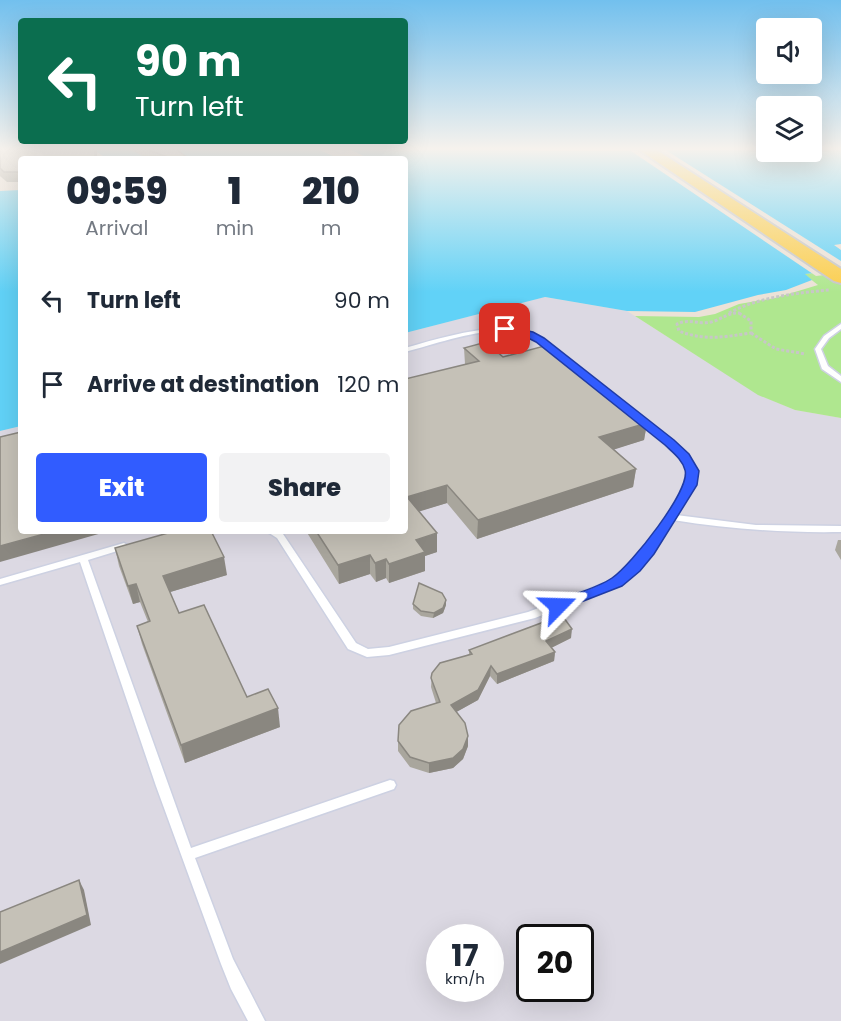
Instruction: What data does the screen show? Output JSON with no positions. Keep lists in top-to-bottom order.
{
  "page": {
    "turn": ["90 m", "Turn left"],
    "eta": [
      "09:59",
      "Arrival",
      "1",
      "min",
      "210",
      "m"
    ],
    "list": [
      {
        "name": "Turn left",
        "value": "90 m"
      },
      {
        "name": "Arrive at destination",
        "value": "120 m"
      }
    ],
    "buttons": ["Exit", "Share"],
    "speed": "17 km/h",
    "limit": "20"
  }
}
